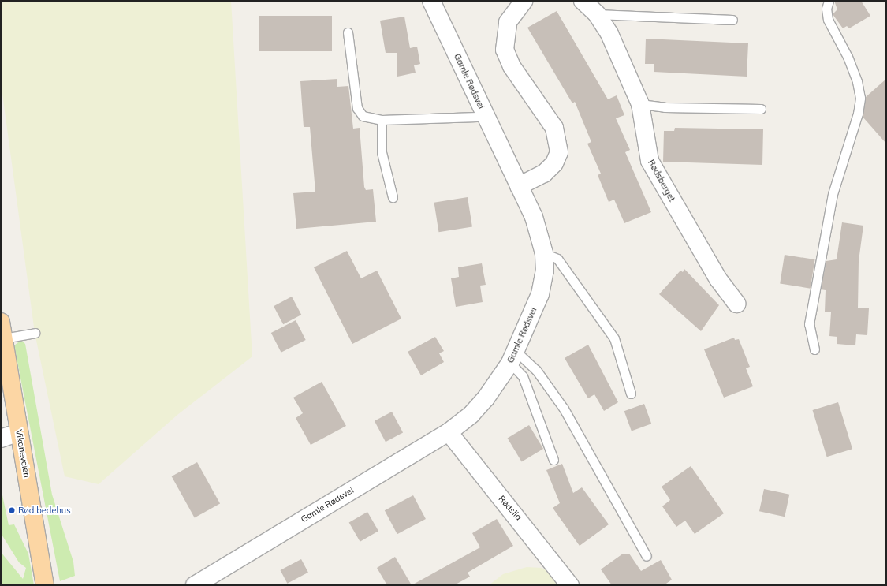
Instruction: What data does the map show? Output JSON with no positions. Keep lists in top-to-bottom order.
{
  "streets": {
    "main road": ["Vikaneveien"],
    "street": ["Gamle Rødsvei", "Rødsberget", "Rødslia"]
  },
  "crossings": [
    ["Gamle Rødsvei", "Rødslia"]
  ],
  "places": ["Rød bedehus"]
}
